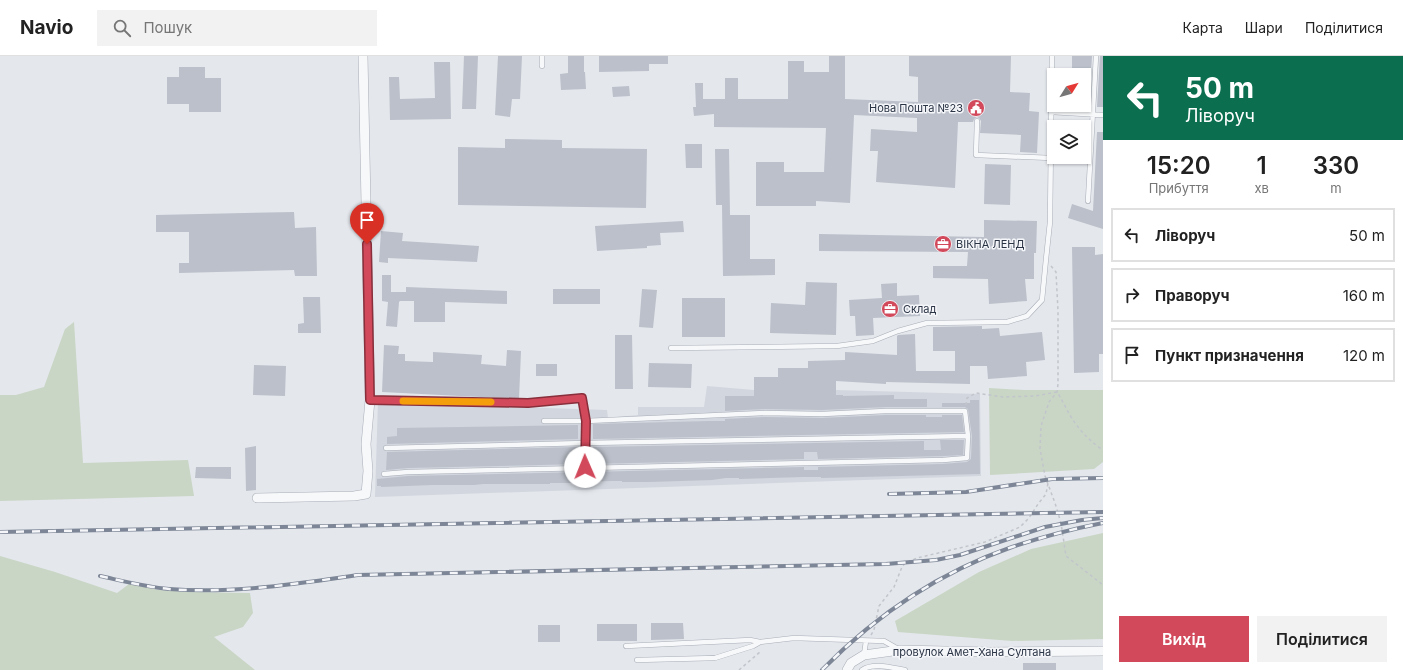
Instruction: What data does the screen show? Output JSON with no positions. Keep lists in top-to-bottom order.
{
  "streets": {
    "street": ["провулок Амет-Хана Султана"]
  },
  "places": {
    "public building": ["Нова Пошта №23"],
    "office": ["ВІКНА ЛЕНД", "Склад"]
  },
  "north": "top right",
  "page": {
    "header": "Navio",
    "search": "Пошук",
    "nav": ["Карта", "Шари", "Поділитися"],
    "turn": ["50 m", "Ліворуч"],
    "eta": [
      "15:20",
      "Прибуття",
      "1",
      "хв",
      "330",
      "m"
    ],
    "list": [
      {
        "name": "Ліворуч",
        "value": "50 m"
      },
      {
        "name": "Праворуч",
        "value": "160 m"
      },
      {
        "name": "Пункт призначення",
        "value": "120 m"
      }
    ],
    "buttons": ["Вихід", "Поділитися"]
  }
}
